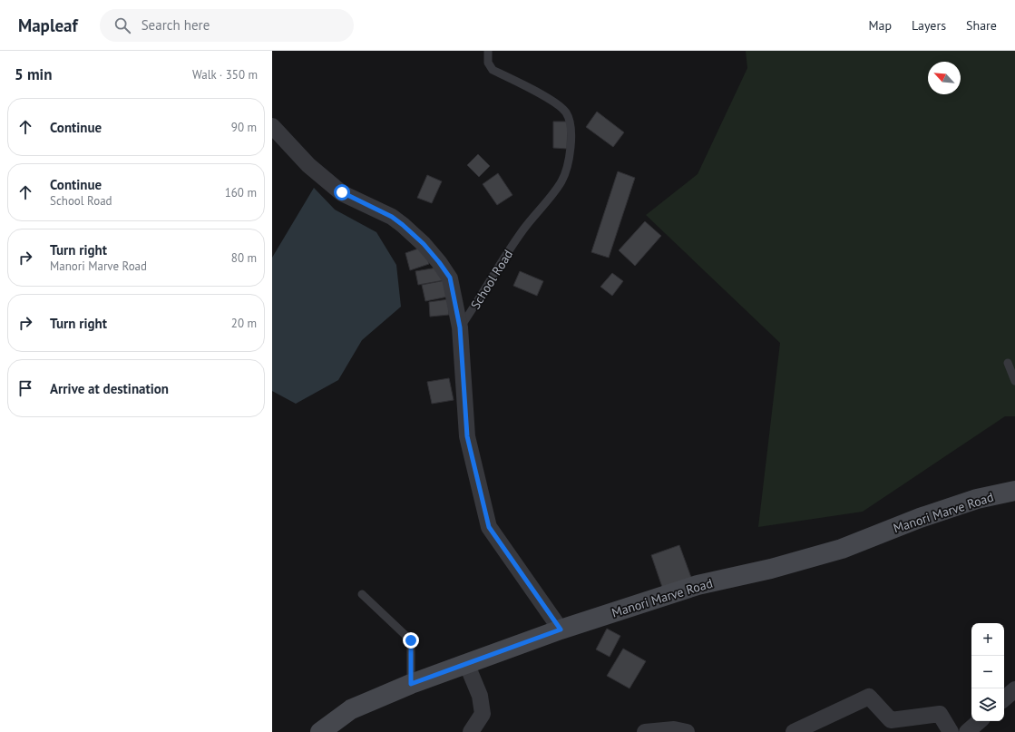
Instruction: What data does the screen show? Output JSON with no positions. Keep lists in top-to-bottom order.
{
  "streets": {
    "main road": ["Manori Marve Road"],
    "lane": ["School Road"]
  },
  "north": "top left",
  "page": {
    "header": "Mapleaf",
    "search": "Search here",
    "nav": ["Map", "Layers", "Share"],
    "heading": ["5 min", "Walk · 350 m"],
    "list": [
      ["Continue", "90 m"],
      ["Continue", "School Road", "160 m"],
      ["Turn right", "Manori Marve Road", "80 m"],
      ["Turn right", "20 m"],
      "Arrive at destination"
    ],
    "map_buttons": ["+", "−"]
  }
}
